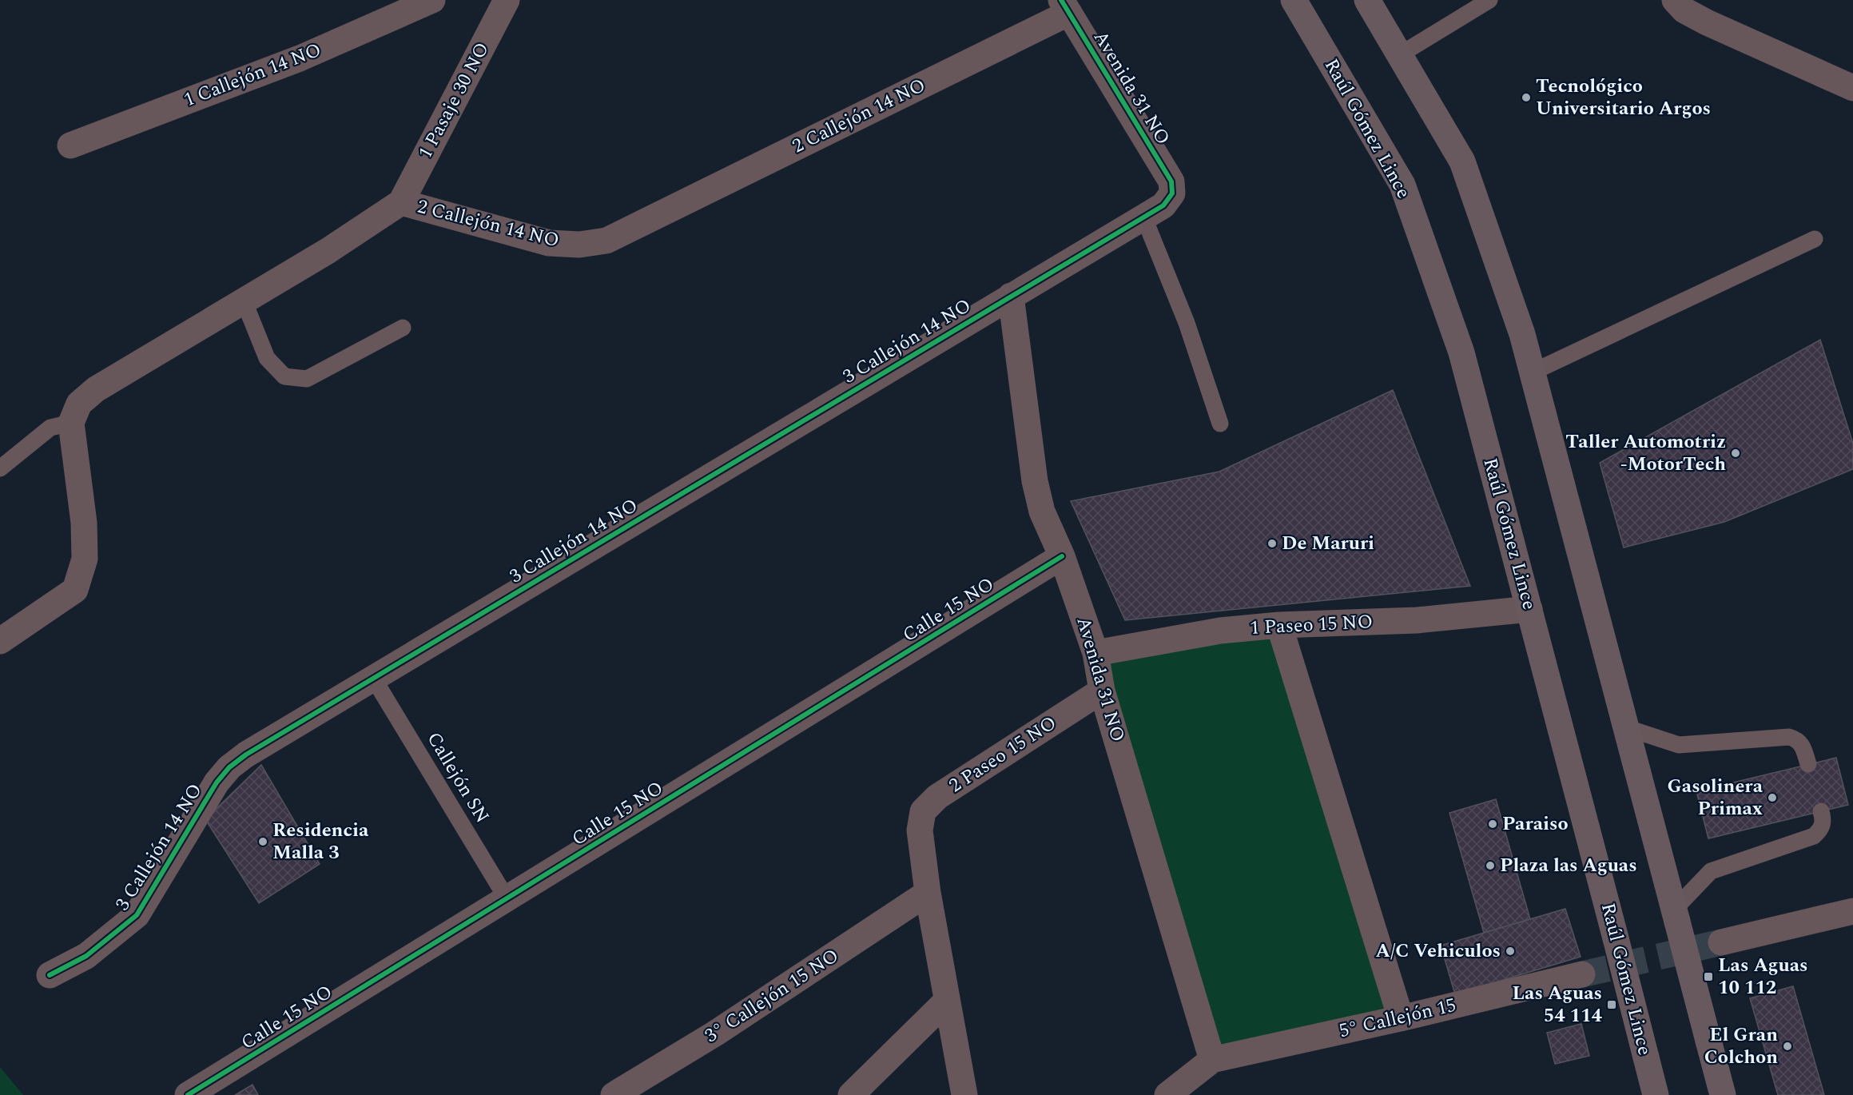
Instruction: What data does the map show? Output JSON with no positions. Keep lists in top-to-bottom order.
{
  "streets": {
    "main road": ["Raúl Gómez Lince"],
    "street": [
      "1 Callejón 14 NO",
      "Avenida 31 NO",
      "1 Pasaje 30 NO",
      "2 Callejón 14 NO",
      "3 Callejón 14 NO",
      "Calle 15 NO",
      "1 Paseo 15 NO",
      "2 Paseo 15 NO",
      "3° Callejón 15 NO",
      "5° Callejón 15"
    ],
    "lane": ["Callejón SN"]
  },
  "crossings": [
    ["Avenida 31 NO", "2 Callejón 14 NO"],
    ["Avenida 31 NO", "3 Callejón 14 NO"],
    ["Avenida 31 NO", "Calle 15 NO"],
    ["Avenida 31 NO", "1 Paseo 15 NO"],
    ["Avenida 31 NO", "2 Paseo 15 NO"],
    ["Avenida 31 NO", "5° Callejón 15"],
    ["1 Pasaje 30 NO", "2 Callejón 14 NO"],
    ["Raúl Gómez Lince", "1 Paseo 15 NO"],
    ["3 Callejón 14 NO", "Callejón SN"],
    ["Calle 15 NO", "Callejón SN"],
    ["2 Paseo 15 NO", "3° Callejón 15 NO"]
  ],
  "places": {
    "other": [
      "Tecnológico Universitario Argos",
      "Taller Automotriz -MotorTech",
      "De Maruri",
      "Gasolinera Primax",
      "Paraiso",
      "Residencia Malla 3",
      "Plaza las Aguas",
      "A/C Vehiculos",
      "El Gran Colchon"
    ],
    "transit": ["Las Aguas 10 112", "Las Aguas 54 114"]
  }
}
